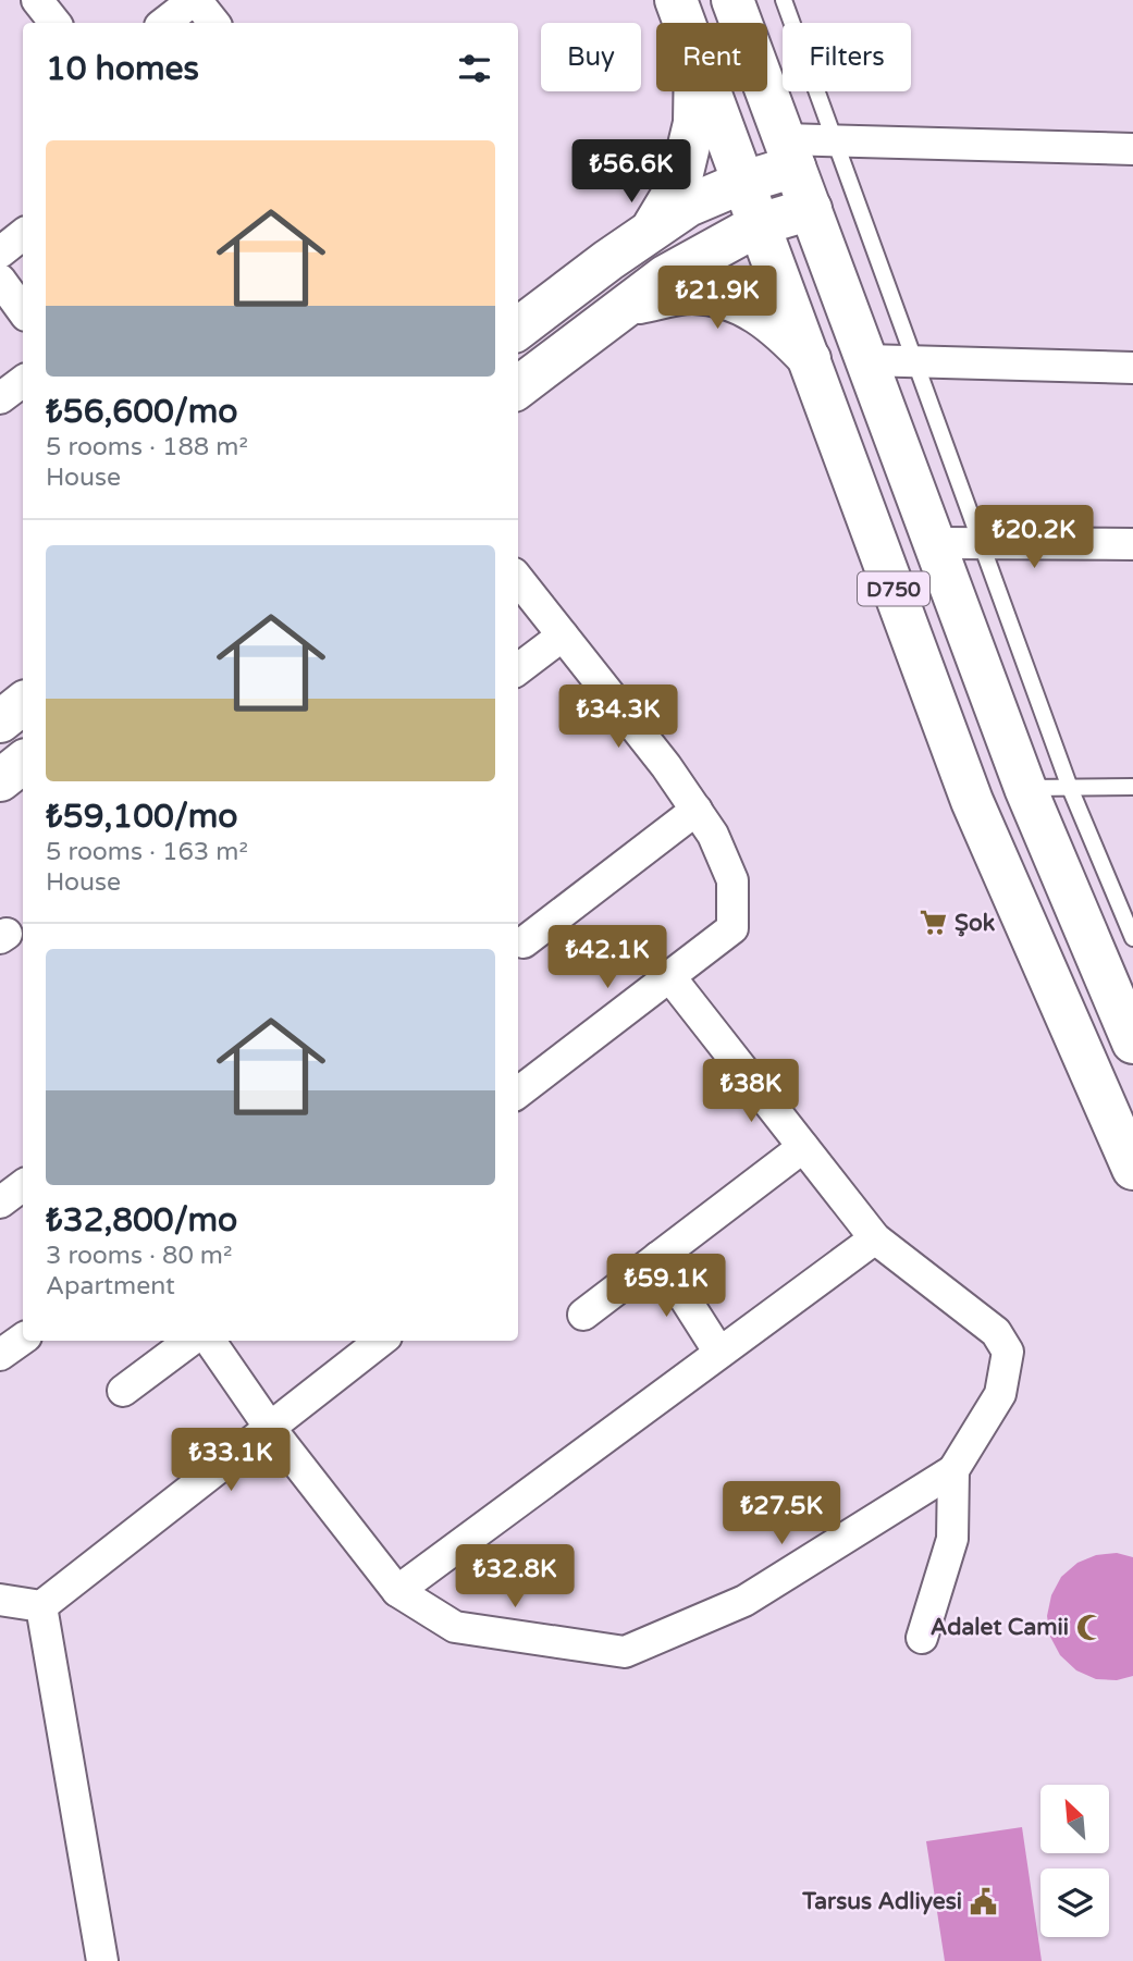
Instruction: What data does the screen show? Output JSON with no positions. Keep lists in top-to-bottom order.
{
  "streets": {
    "main road": ["D750"]
  },
  "places": {
    "supermarket": ["Şok"],
    "mosque": ["Adalet Camii"],
    "public building": ["Tarsus Adliyesi"]
  },
  "north": "top left",
  "page": {
    "chip": ["Buy", "Rent", "Filters"],
    "heading": "10 homes",
    "list": [
      {
        "name": "₺56,600/mo",
        "note": "5 rooms · 188 m² · House"
      },
      {
        "name": "₺59,100/mo",
        "note": "5 rooms · 163 m² · House"
      },
      {
        "name": "₺32,800/mo",
        "note": "3 rooms · 80 m² · Apartment"
      }
    ],
    "price": [
      "₺56.6K",
      "₺21.9K",
      "₺20.2K",
      "₺34.3K",
      "₺42.1K",
      "₺38K",
      "₺59.1K",
      "₺33.1K",
      "₺27.5K",
      "₺32.8K"
    ]
  }
}
